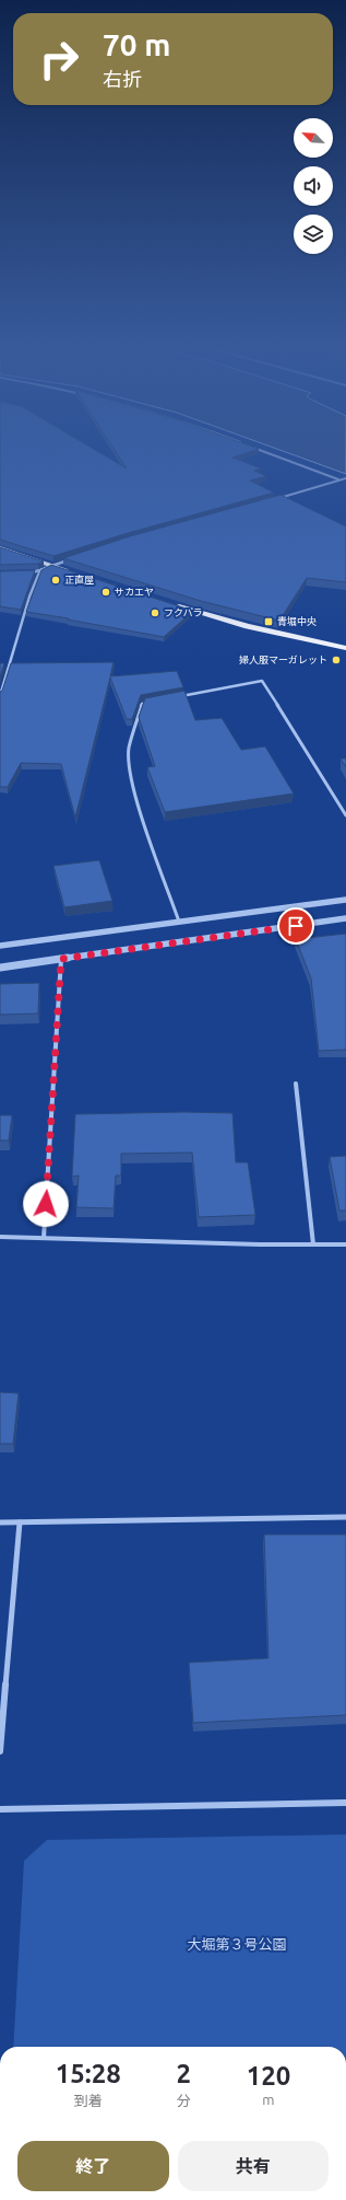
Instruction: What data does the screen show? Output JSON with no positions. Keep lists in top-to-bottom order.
{
  "parks": ["大堀第３号公園"],
  "places": {
    "other": [
      "正直屋",
      "サカエヤ",
      "フクハラ",
      "婦人服マーガレット"
    ],
    "transit": ["青堀中央"]
  },
  "north": "top left",
  "page": {
    "turn": ["70 m", "右折"],
    "eta": [
      "15:28",
      "到着",
      "2",
      "分",
      "120",
      "m"
    ],
    "buttons": ["終了", "共有"]
  }
}
